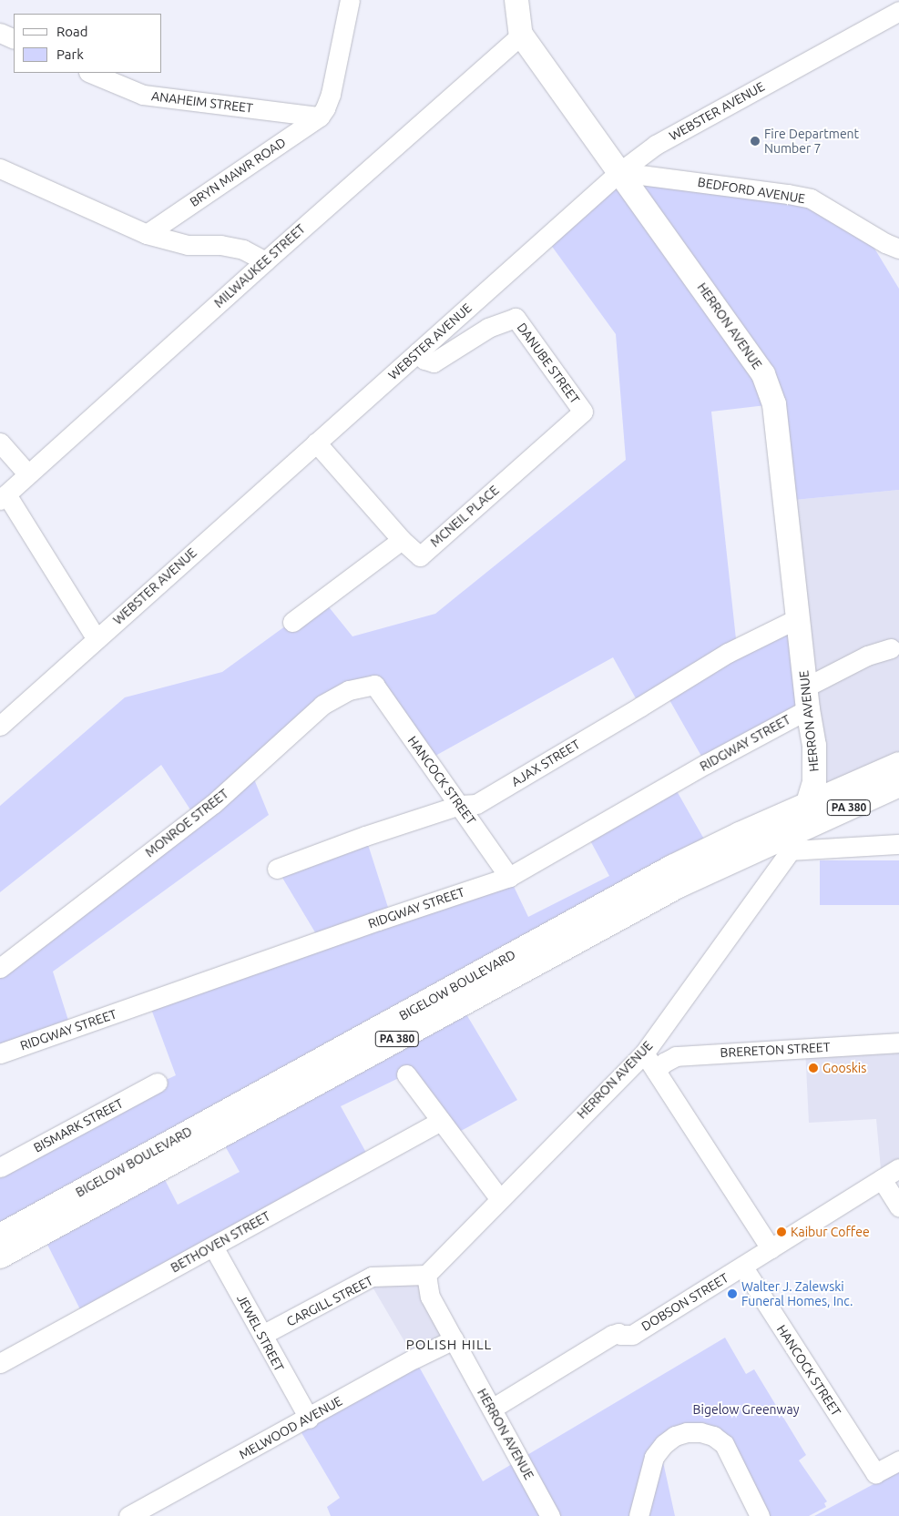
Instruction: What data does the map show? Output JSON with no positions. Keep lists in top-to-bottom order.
{
  "streets": {
    "main road": ["HERRON AVENUE", "PA 380", "BIGELOW BOULEVARD"],
    "street": [
      "ANAHEIM STREET",
      "WEBSTER AVENUE",
      "BRYN MAWR ROAD",
      "BEDFORD AVENUE",
      "MILWAUKEE STREET",
      "DANUBE STREET",
      "MCNEIL PLACE",
      "RIDGWAY STREET",
      "AJAX STREET",
      "HANCOCK STREET",
      "MONROE STREET",
      "BRERETON STREET",
      "BISMARK STREET",
      "BETHOVEN STREET",
      "CARGILL STREET",
      "DOBSON STREET",
      "JEWEL STREET",
      "MELWOOD AVENUE"
    ]
  },
  "crossings": [
    ["ANAHEIM STREET", "BRYN MAWR ROAD"],
    ["WEBSTER AVENUE", "BEDFORD AVENUE"],
    ["WEBSTER AVENUE", "HERRON AVENUE"],
    ["WEBSTER AVENUE", "DANUBE STREET"],
    ["WEBSTER AVENUE", "MCNEIL PLACE"],
    ["BEDFORD AVENUE", "HERRON AVENUE"],
    ["MILWAUKEE STREET", "HERRON AVENUE"],
    ["HERRON AVENUE", "RIDGWAY STREET"],
    ["HERRON AVENUE", "AJAX STREET"],
    ["HERRON AVENUE", "BIGELOW BOULEVARD"],
    ["HERRON AVENUE", "CARGILL STREET"],
    ["HERRON AVENUE", "DOBSON STREET"],
    ["HERRON AVENUE", "MELWOOD AVENUE"],
    ["DANUBE STREET", "MCNEIL PLACE"],
    ["RIDGWAY STREET", "HANCOCK STREET"],
    ["AJAX STREET", "HANCOCK STREET"],
    ["HANCOCK STREET", "MONROE STREET"],
    ["HANCOCK STREET", "DOBSON STREET"],
    ["BETHOVEN STREET", "JEWEL STREET"],
    ["CARGILL STREET", "JEWEL STREET"],
    ["JEWEL STREET", "MELWOOD AVENUE"]
  ],
  "districts": ["POLISH HILL"],
  "parks": ["Bigelow Greenway"],
  "places": [
    "Fire Department Number 7",
    "Gooskis",
    "Kaibur Coffee",
    "Walter J. Zalewski Funeral Homes, Inc."
  ],
  "legend": ["Road", "Park"]
}
